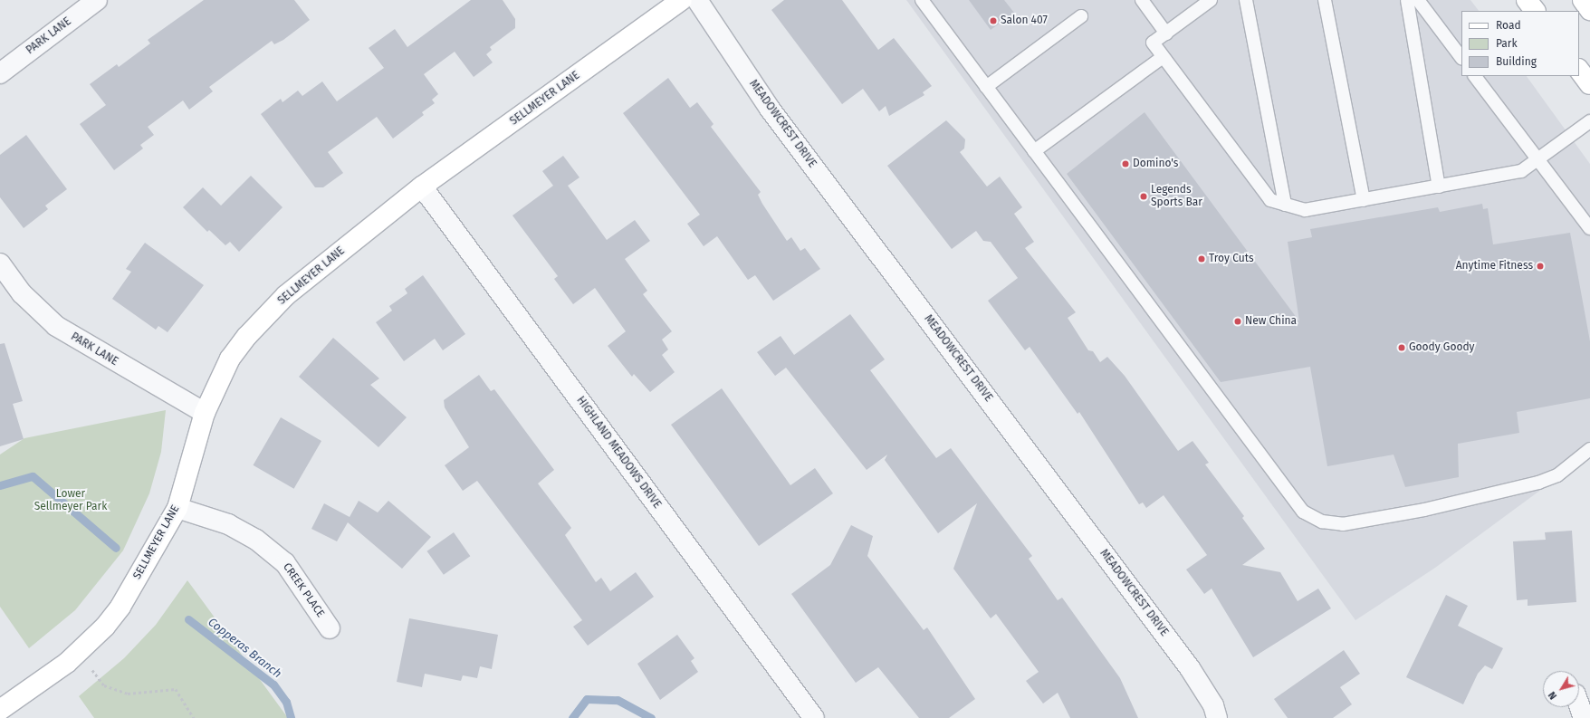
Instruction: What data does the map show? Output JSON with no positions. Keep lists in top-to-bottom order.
{
  "streets": {
    "street": [
      "PARK LANE",
      "SELLMEYER LANE",
      "MEADOWCREST DRIVE",
      "HIGHLAND MEADOWS DRIVE",
      "CREEK PLACE"
    ]
  },
  "crossings": [
    ["PARK LANE", "SELLMEYER LANE"],
    ["SELLMEYER LANE", "HIGHLAND MEADOWS DRIVE"],
    ["SELLMEYER LANE", "CREEK PLACE"]
  ],
  "water": ["Copperas Branch"],
  "parks": ["Lower Sellmeyer Park"],
  "places": [
    "Salon 407",
    "Domino's",
    "Legends Sports Bar",
    "Troy Cuts",
    "Anytime Fitness",
    "New China",
    "Goody Goody"
  ],
  "legend": ["Road", "Park", "Building"],
  "north": "bottom left"
}
